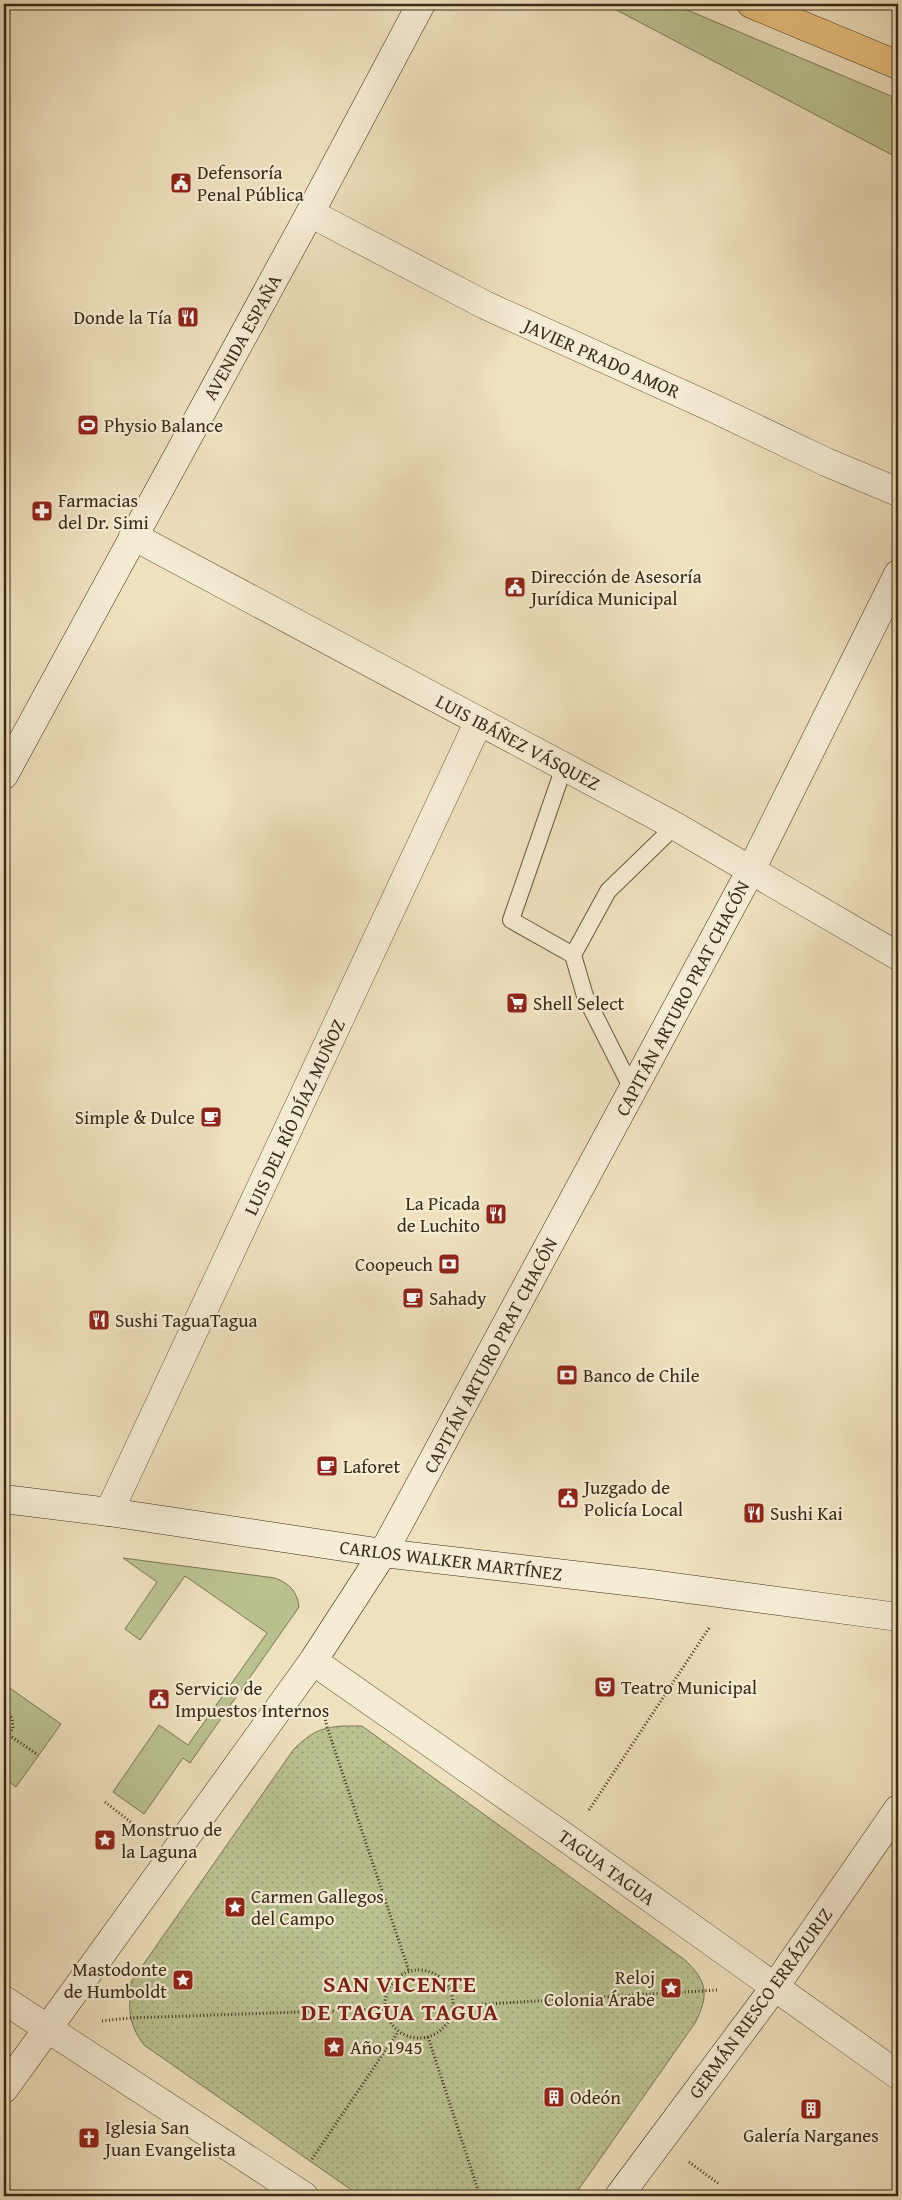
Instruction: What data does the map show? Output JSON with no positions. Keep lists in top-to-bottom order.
{
  "streets": {
    "street": [
      "AVENIDA ESPAÑA",
      "JAVIER PRADO AMOR",
      "LUIS IBÁÑEZ VÁSQUEZ",
      "CAPITÁN ARTURO PRAT CHACÓN",
      "LUIS DEL RÍO DÍAZ MUÑOZ",
      "CARLOS WALKER MARTÍNEZ",
      "TAGUA TAGUA",
      "GERMÁN RIESCO ERRÁZURIZ"
    ]
  },
  "crossings": [
    ["AVENIDA ESPAÑA", "JAVIER PRADO AMOR"],
    ["AVENIDA ESPAÑA", "LUIS IBÁÑEZ VÁSQUEZ"],
    ["LUIS IBÁÑEZ VÁSQUEZ", "CAPITÁN ARTURO PRAT CHACÓN"],
    ["LUIS IBÁÑEZ VÁSQUEZ", "LUIS DEL RÍO DÍAZ MUÑOZ"],
    ["CAPITÁN ARTURO PRAT CHACÓN", "CARLOS WALKER MARTÍNEZ"],
    ["CAPITÁN ARTURO PRAT CHACÓN", "TAGUA TAGUA"],
    ["LUIS DEL RÍO DÍAZ MUÑOZ", "CARLOS WALKER MARTÍNEZ"],
    ["TAGUA TAGUA", "GERMÁN RIESCO ERRÁZURIZ"]
  ],
  "districts": ["SAN VICENTE DE TAGUA TAGUA"],
  "places": {
    "public building": [
      "Defensoría Penal Pública",
      "Dirección de Asesoría Jurídica Municipal",
      "Juzgado de Policía Local",
      "Servicio de Impuestos Internos"
    ],
    "restaurant": [
      "Donde la Tía",
      "La Picada de Luchito",
      "Sushi TaguaTagua",
      "Sushi Kai"
    ],
    "sports": ["Physio Balance"],
    "pharmacy": ["Farmacias del Dr. Simi"],
    "supermarket": ["Shell Select"],
    "cafe": ["Simple & Dulce", "Sahady", "Laforet"],
    "bank": ["Coopeuch", "Banco de Chile"],
    "theatre": ["Teatro Municipal"],
    "place": [
      "Monstruo de la Laguna",
      "Carmen Gallegos del Campo",
      "Mastodonte de Humboldt",
      "Reloj Colonia Árabe",
      "Año 1945"
    ],
    "building": ["Odeón", "Galería Narganes"],
    "church": ["Iglesia San Juan Evangelista"]
  }
}
